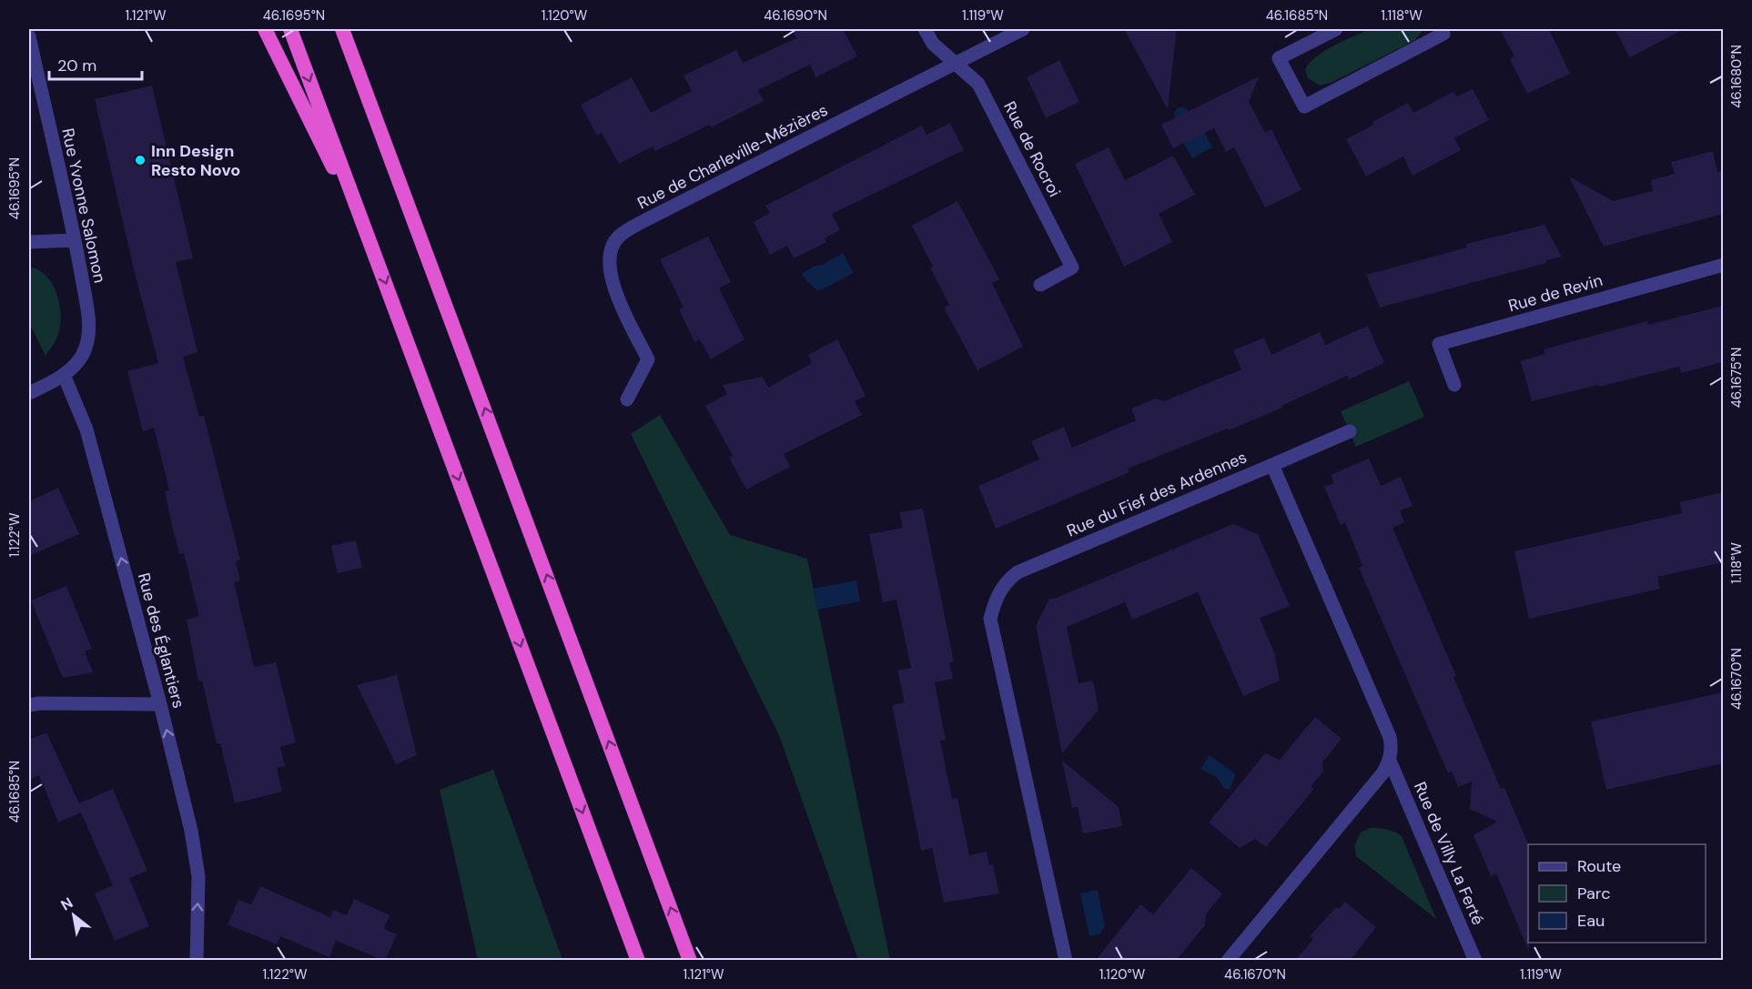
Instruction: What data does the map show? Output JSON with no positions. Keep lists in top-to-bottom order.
{
  "streets": {
    "street": [
      "Rue de Rocroi",
      "Rue de Charleville-Mézières",
      "Rue Yvonne Salomon",
      "Rue de Revin",
      "Rue du Fief des Ardennes",
      "Rue des Églantiers",
      "Rue de Villy La Ferté"
    ]
  },
  "crossings": [
    ["Rue de Rocroi", "Rue de Charleville-Mézières"],
    ["Rue Yvonne Salomon", "Rue des Églantiers"],
    ["Rue du Fief des Ardennes", "Rue de Villy La Ferté"]
  ],
  "one_way": ["Rue des Églantiers"],
  "places": ["Inn Design Resto Novo"],
  "legend": ["Route", "Parc", "Eau"],
  "scale_bar": "20 m",
  "north": "top left",
  "coordinates": [
    "1.121°W",
    "46.1695°N",
    "1.120°W",
    "46.1690°N",
    "1.119°W",
    "46.1685°N",
    "1.118°W",
    "46.1680°N",
    "46.1675°N",
    "1.122°W",
    "46.1670°N"
  ]
}
